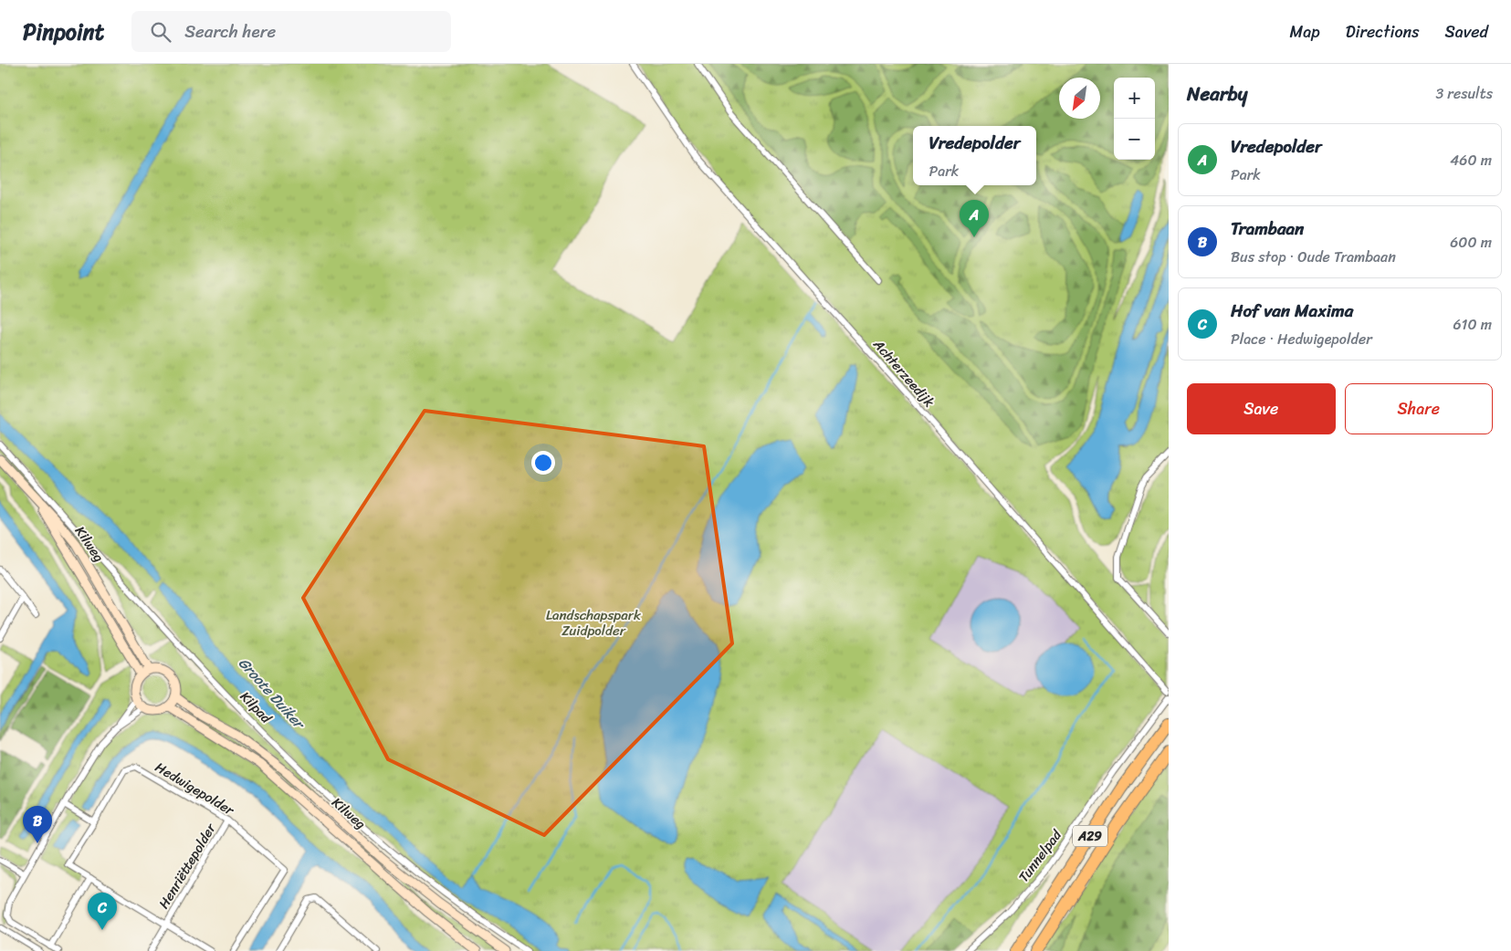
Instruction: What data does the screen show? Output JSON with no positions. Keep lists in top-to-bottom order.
{
  "streets": {
    "highway": ["A29"],
    "main road": ["Kilweg"],
    "street": [
      "Achterzeedijk",
      "Kilpad",
      "Hedwigepolder",
      "Tunnelpad",
      "Henriëttepolder"
    ]
  },
  "crossings": [
    ["Achterzeedijk", "Tunnelpad"],
    ["Hedwigepolder", "Henriëttepolder"]
  ],
  "water": ["Groote Duiker"],
  "parks": ["Landschapspark Zuidpolder"],
  "north": "bottom left",
  "page": {
    "header": "Pinpoint",
    "search": "Search here",
    "nav": ["Map", "Directions", "Saved"],
    "heading": ["Nearby", "3 results"],
    "map_buttons": ["+", "−"],
    "list": [
      {
        "mark": "A",
        "name": "Vredepolder",
        "note": "Park",
        "value": "460 m"
      },
      {
        "mark": "B",
        "name": "Trambaan",
        "note": "Bus stop · Oude Trambaan",
        "value": "600 m"
      },
      {
        "mark": "C",
        "name": "Hof van Maxima",
        "note": "Place · Hedwigepolder",
        "value": "610 m"
      }
    ],
    "popup": ["Vredepolder", "Park"],
    "pins": ["A", "B", "C"],
    "buttons": ["Save", "Share"]
  }
}
